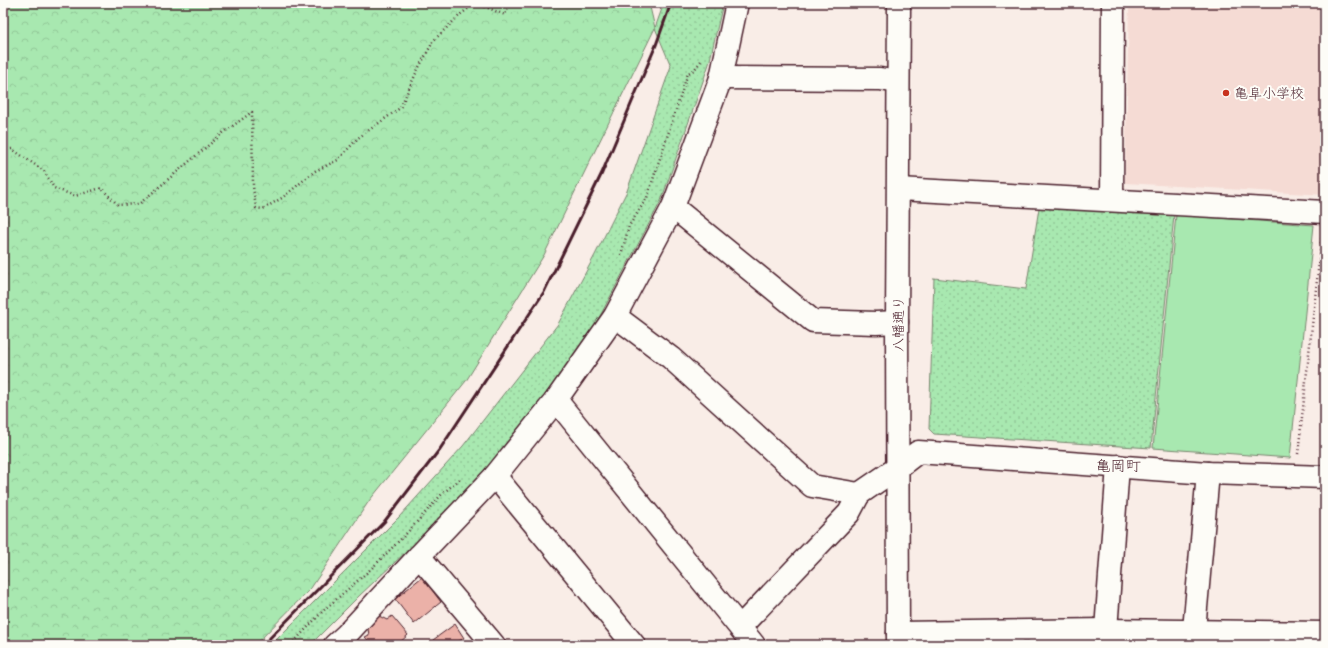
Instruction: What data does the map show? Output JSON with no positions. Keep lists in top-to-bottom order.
{
  "streets": {
    "street": ["八幡通り"]
  },
  "districts": ["亀岡町"],
  "places": ["亀阜小学校"]
}
